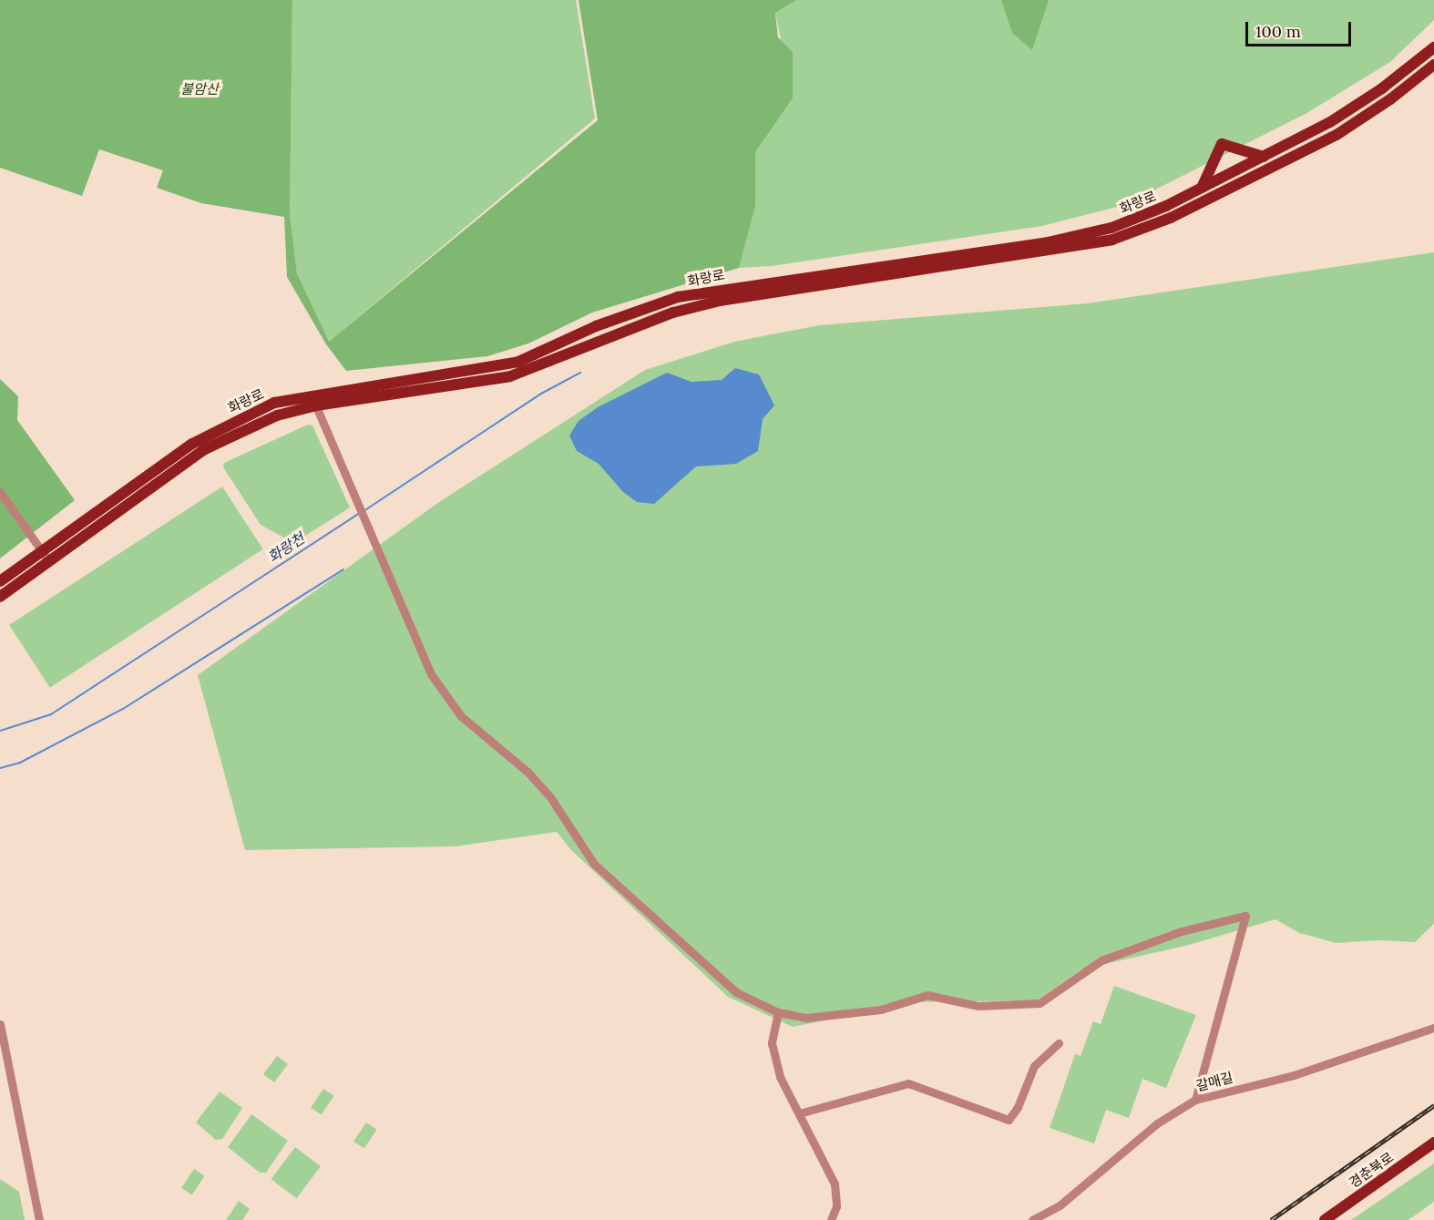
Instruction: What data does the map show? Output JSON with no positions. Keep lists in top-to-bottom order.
{
  "streets": {
    "main road": ["화랑로", "경춘북로"],
    "street": ["갈매길"]
  },
  "water": ["화랑천"],
  "parks": ["불암산"],
  "scale_bar": "100 m"
}
